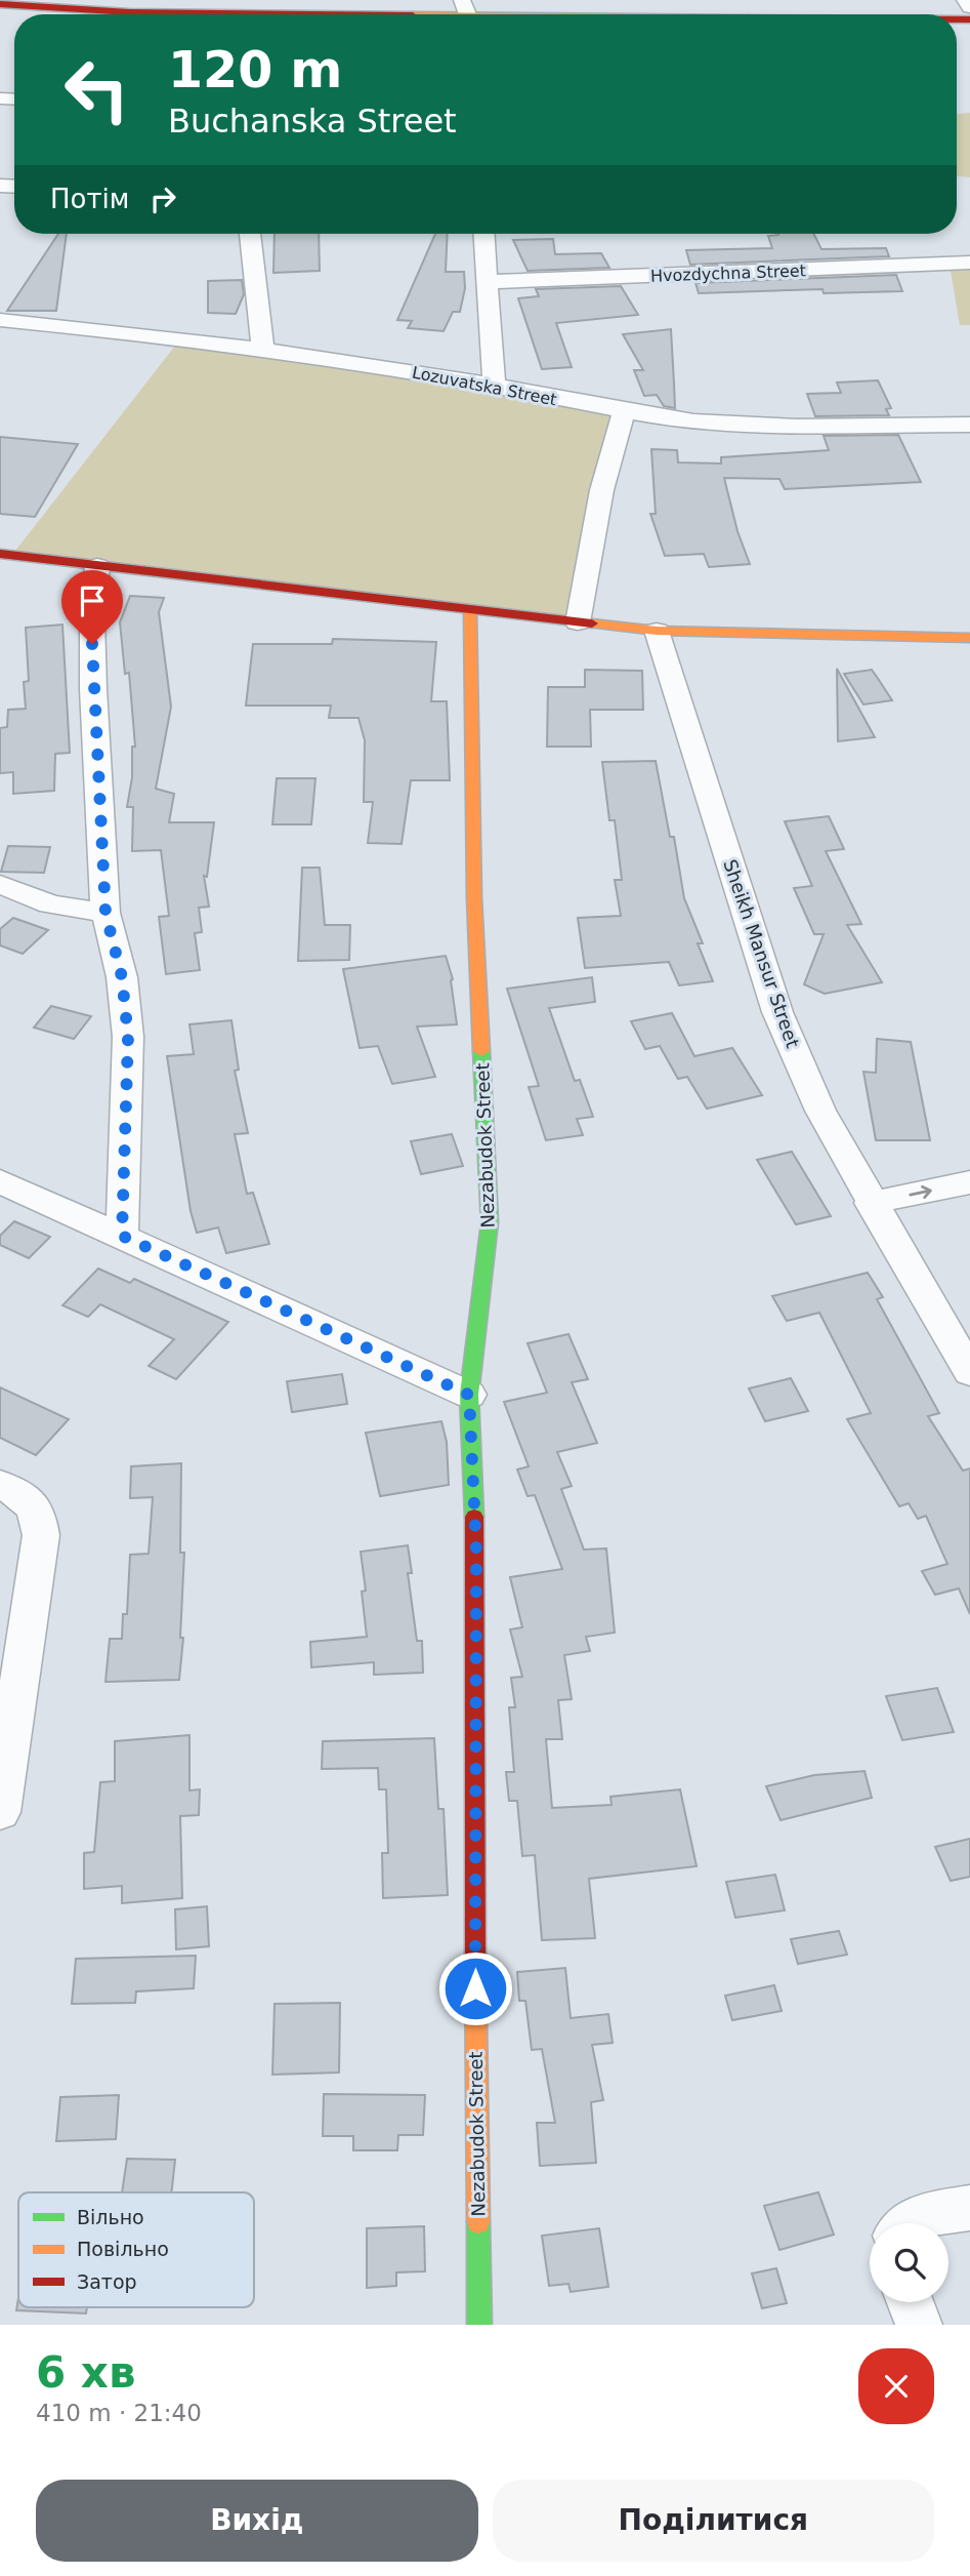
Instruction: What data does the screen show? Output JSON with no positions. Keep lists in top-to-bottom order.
{
  "streets": {
    "main road": ["Nezabudok Street"],
    "street": ["Hvozdychna Street", "Lozuvatska Street", "Sheikh Mansur Street"]
  },
  "legend": ["Вільно", "Повільно", "Затор"],
  "page": {
    "turn": ["120 m", "Buchanska Street"],
    "then": "Потім",
    "heading": ["6 хв", "410 m · 21:40"],
    "buttons": ["Вихід", "Поділитися"]
  }
}
